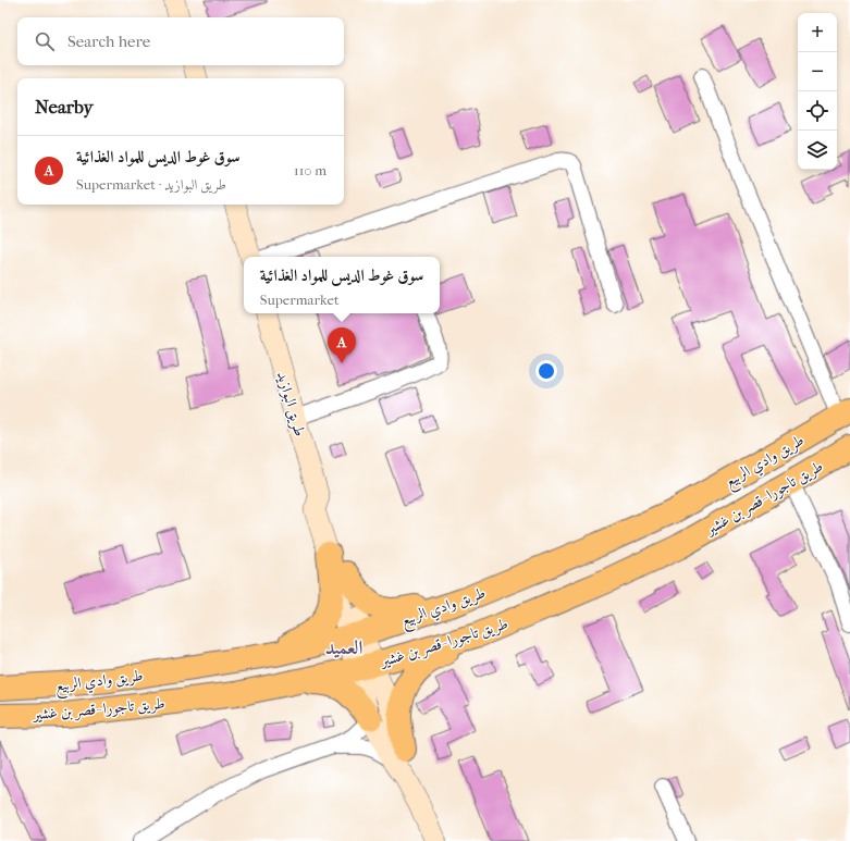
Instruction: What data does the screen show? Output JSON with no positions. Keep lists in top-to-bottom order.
{
  "streets": {
    "highway": ["طريق وادي الربيع", "طريق تاجورا -قصر بن غشير"],
    "main road": ["طريق البوازيد"]
  },
  "districts": ["العميد"],
  "page": {
    "map_buttons": ["+", "−"],
    "search": "Search here",
    "heading": "Nearby",
    "list": [
      {
        "mark": "A",
        "name": "سوق غوط الديس للمواد الغذائية",
        "note": "Supermarket · طريق البوازيد",
        "value": "110 m"
      }
    ],
    "popup": ["سوق غوط الديس للمواد الغذائية", "Supermarket"],
    "pins": "A"
  }
}
